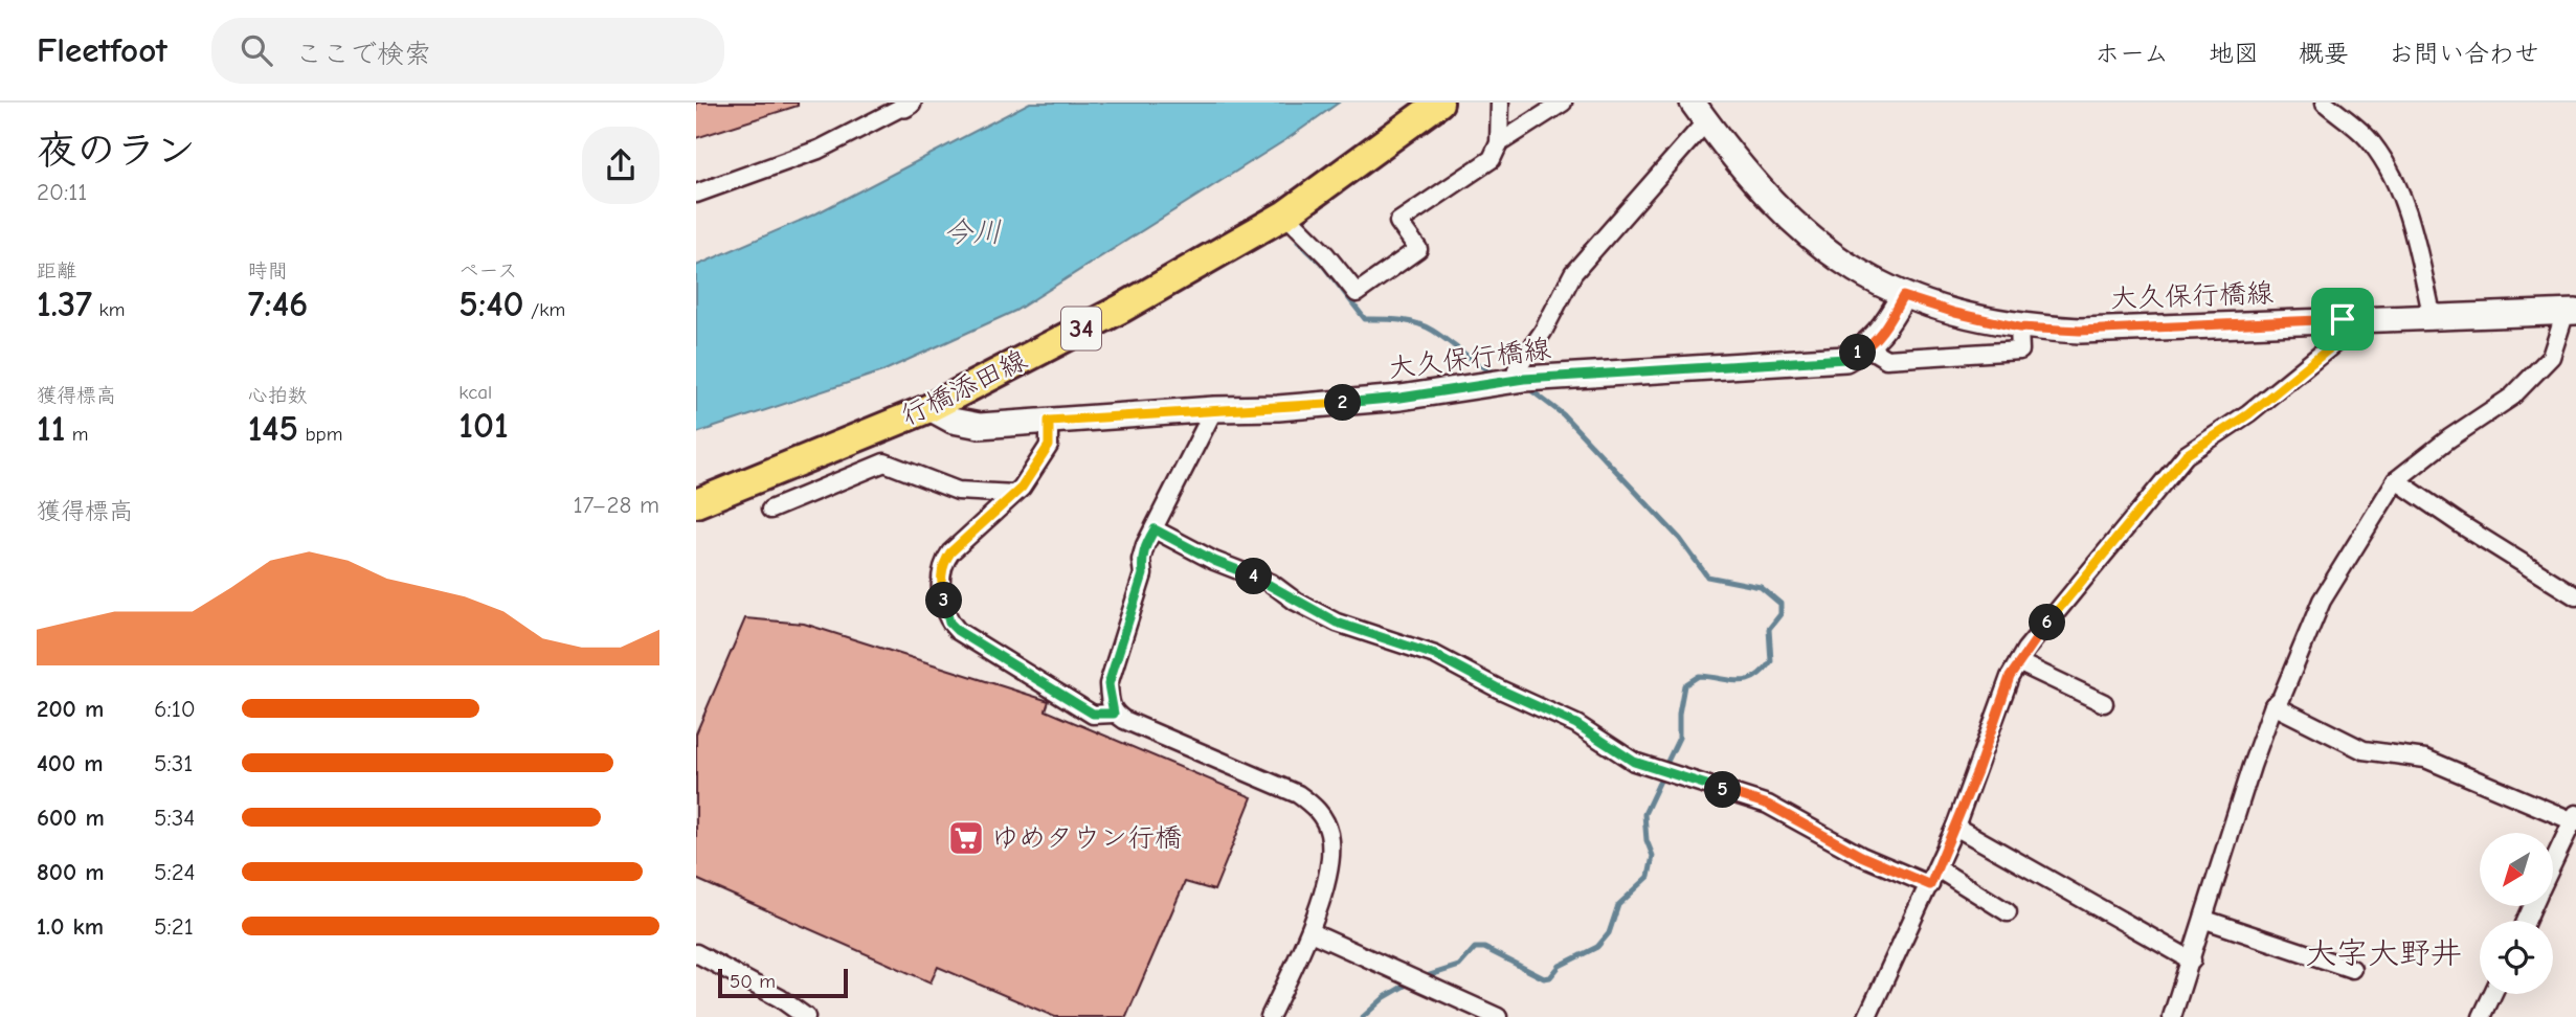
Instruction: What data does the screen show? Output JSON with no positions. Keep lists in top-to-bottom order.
{
  "streets": {
    "main road": ["大久保行橋線", "34", "行橋添田線"]
  },
  "crossings": [
    ["大久保行橋線", "行橋添田線"]
  ],
  "districts": ["大字大野井"],
  "water": ["今川"],
  "places": {
    "supermarket": ["ゆめタウン行橋"]
  },
  "scale_bar": "50 m",
  "north": "bottom left",
  "page": {
    "header": "Fleetfoot",
    "search": "ここで検索",
    "nav": [
      "ホーム",
      "地図",
      "概要",
      "お問い合わせ"
    ],
    "heading": ["夜のラン", "20:11"],
    "stats": [
      ["距離", "1.37 km"],
      ["時間", "7:46"],
      ["ペース", "5:40 /km"],
      ["獲得標高", "11 m"],
      ["心拍数", "145 bpm"],
      ["kcal", "101"]
    ],
    "pins": [
      "1",
      "2",
      "4",
      "3",
      "6",
      "5"
    ],
    "chart": ["獲得標高", "17–28 m"],
    "list": [
      {
        "name": "200 m",
        "note": "6:10"
      },
      {
        "name": "400 m",
        "note": "5:31"
      },
      {
        "name": "600 m",
        "note": "5:34"
      },
      {
        "name": "800 m",
        "note": "5:24"
      },
      {
        "name": "1.0 km",
        "note": "5:21"
      }
    ],
    "scale": "50 m"
  }
}
